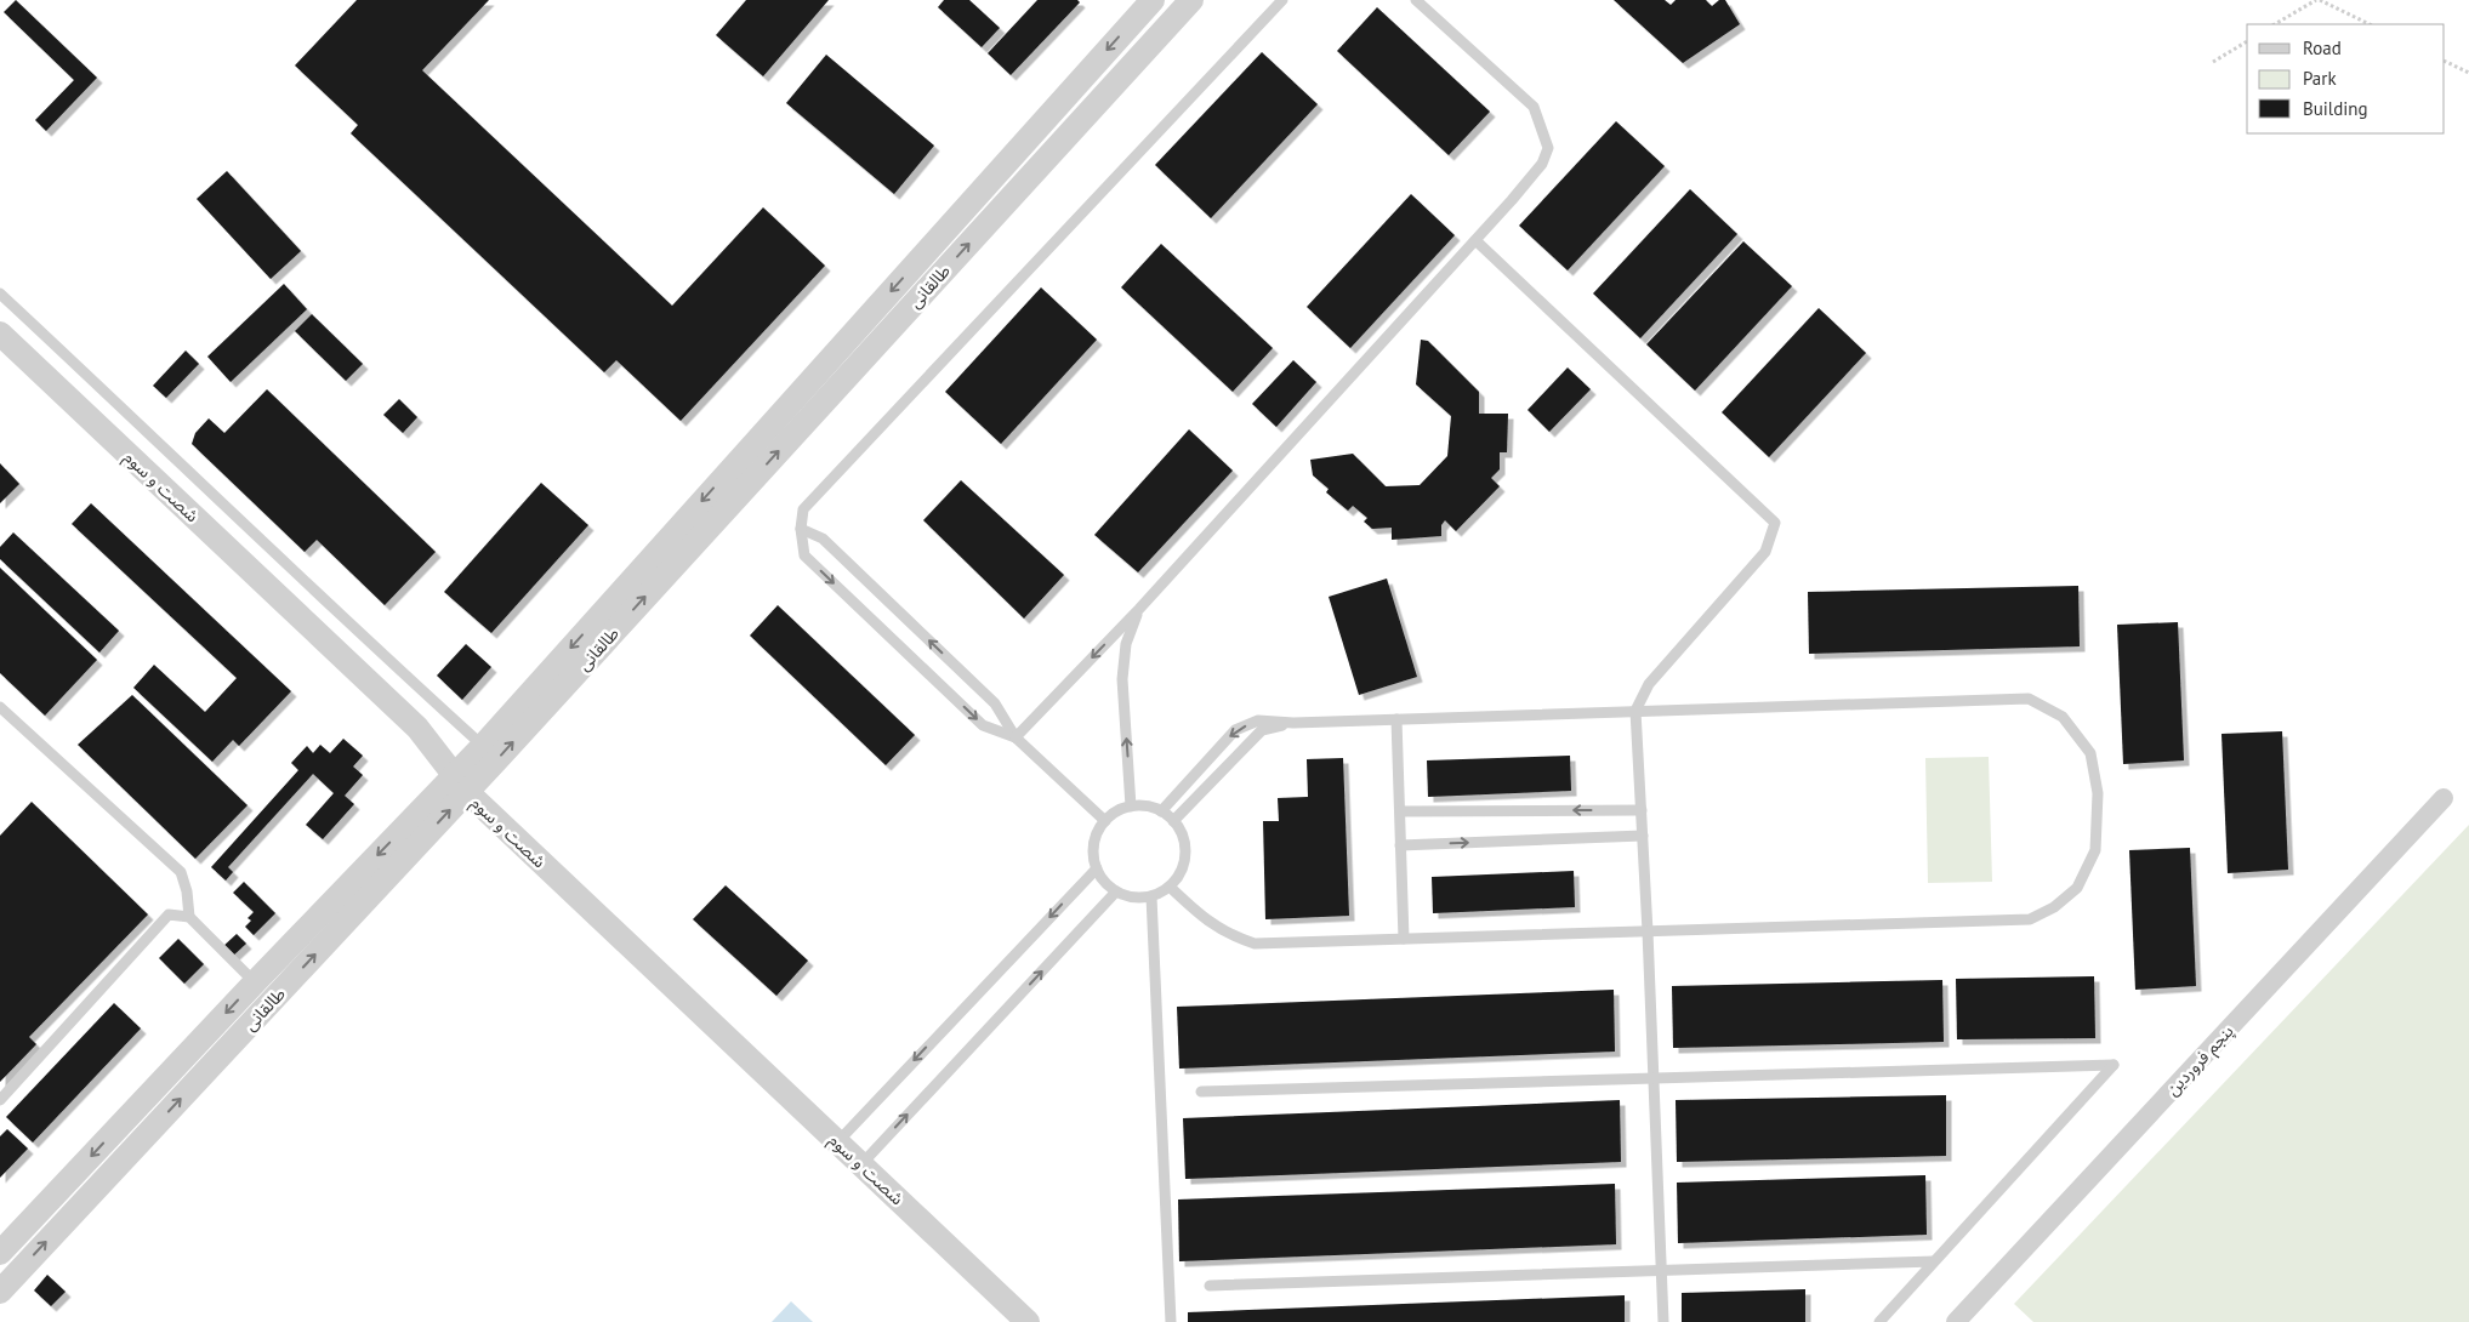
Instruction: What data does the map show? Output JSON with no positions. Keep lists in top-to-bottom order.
{
  "streets": {
    "street": ["طالقانی", "شصت و سوم", "پنجم فروردین"]
  },
  "crossings": [
    ["طالقانی", "شصت و سوم"]
  ],
  "legend": ["Road", "Park", "Building"]
}
